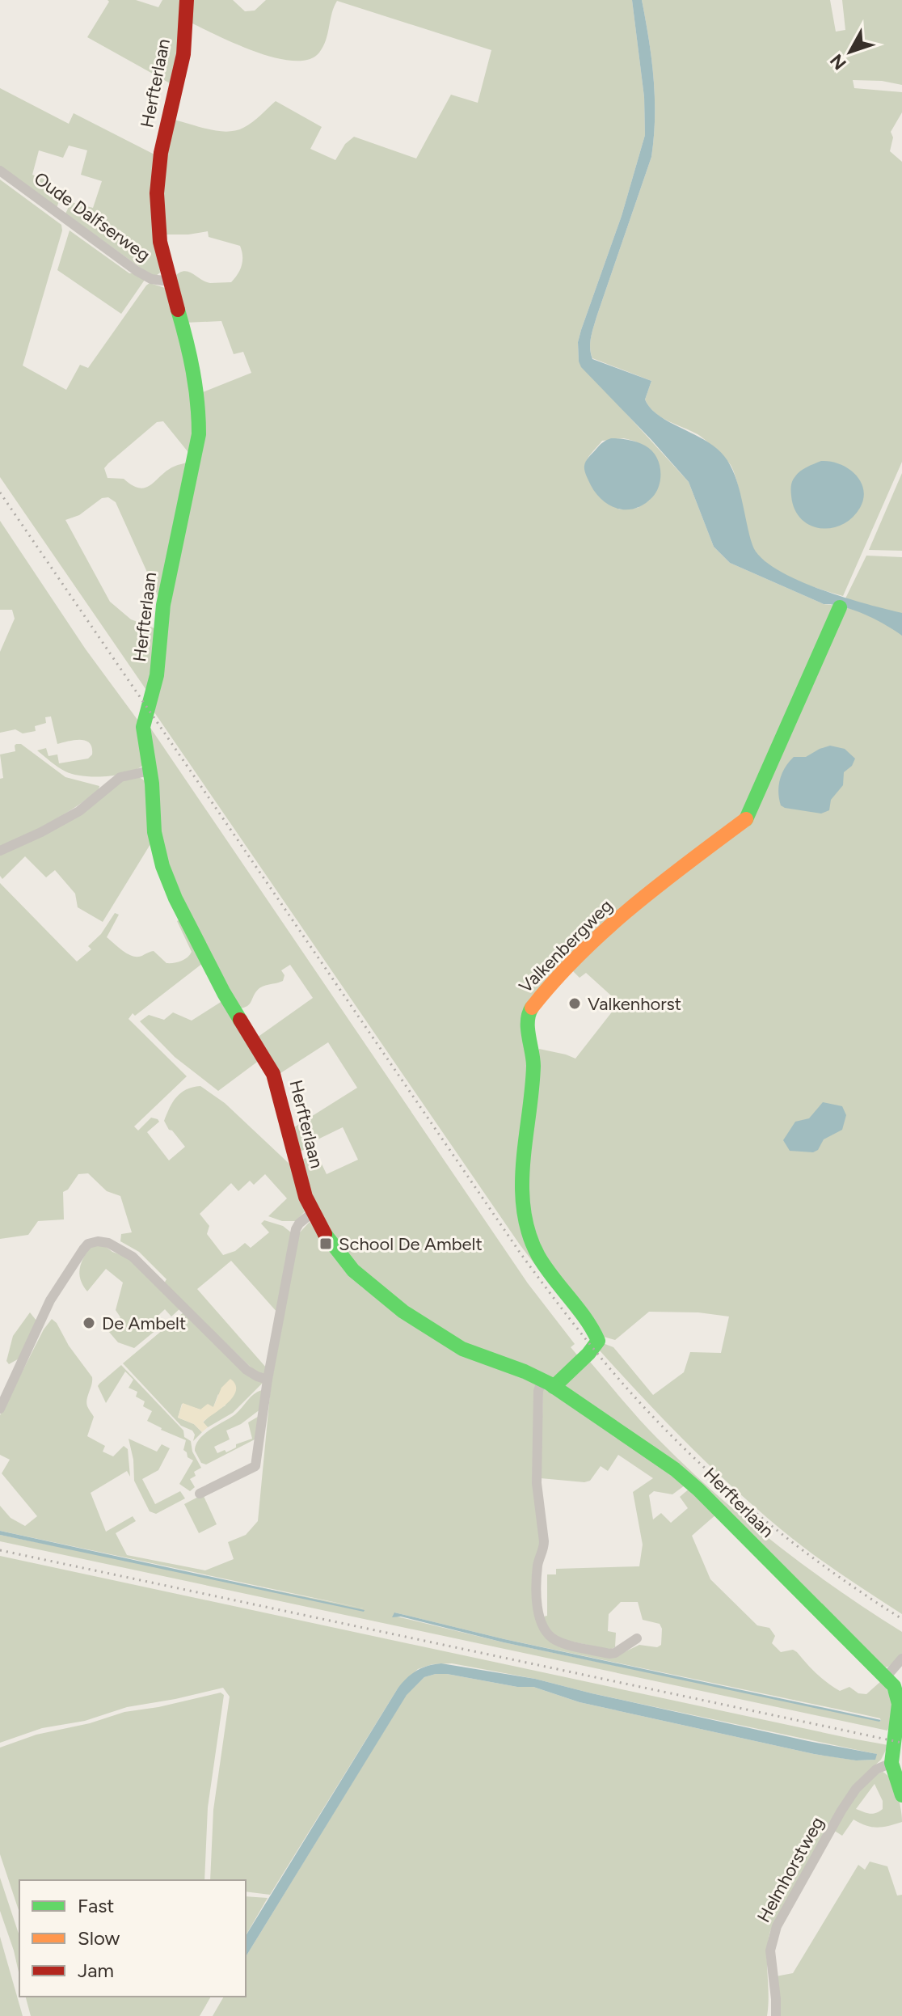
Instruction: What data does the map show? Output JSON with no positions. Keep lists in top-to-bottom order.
{
  "streets": {
    "street": [
      "Herfterlaan",
      "Oude Dalfserweg",
      "Valkenbergweg",
      "Helmhorstweg"
    ]
  },
  "crossings": [
    ["Herfterlaan", "Oude Dalfserweg"],
    ["Herfterlaan", "Valkenbergweg"],
    ["Herfterlaan", "Helmhorstweg"]
  ],
  "places": {
    "other": ["Valkenhorst", "De Ambelt"],
    "transit": ["School De Ambelt"]
  },
  "legend": ["Fast", "Slow", "Jam"],
  "north": "bottom left"
}
